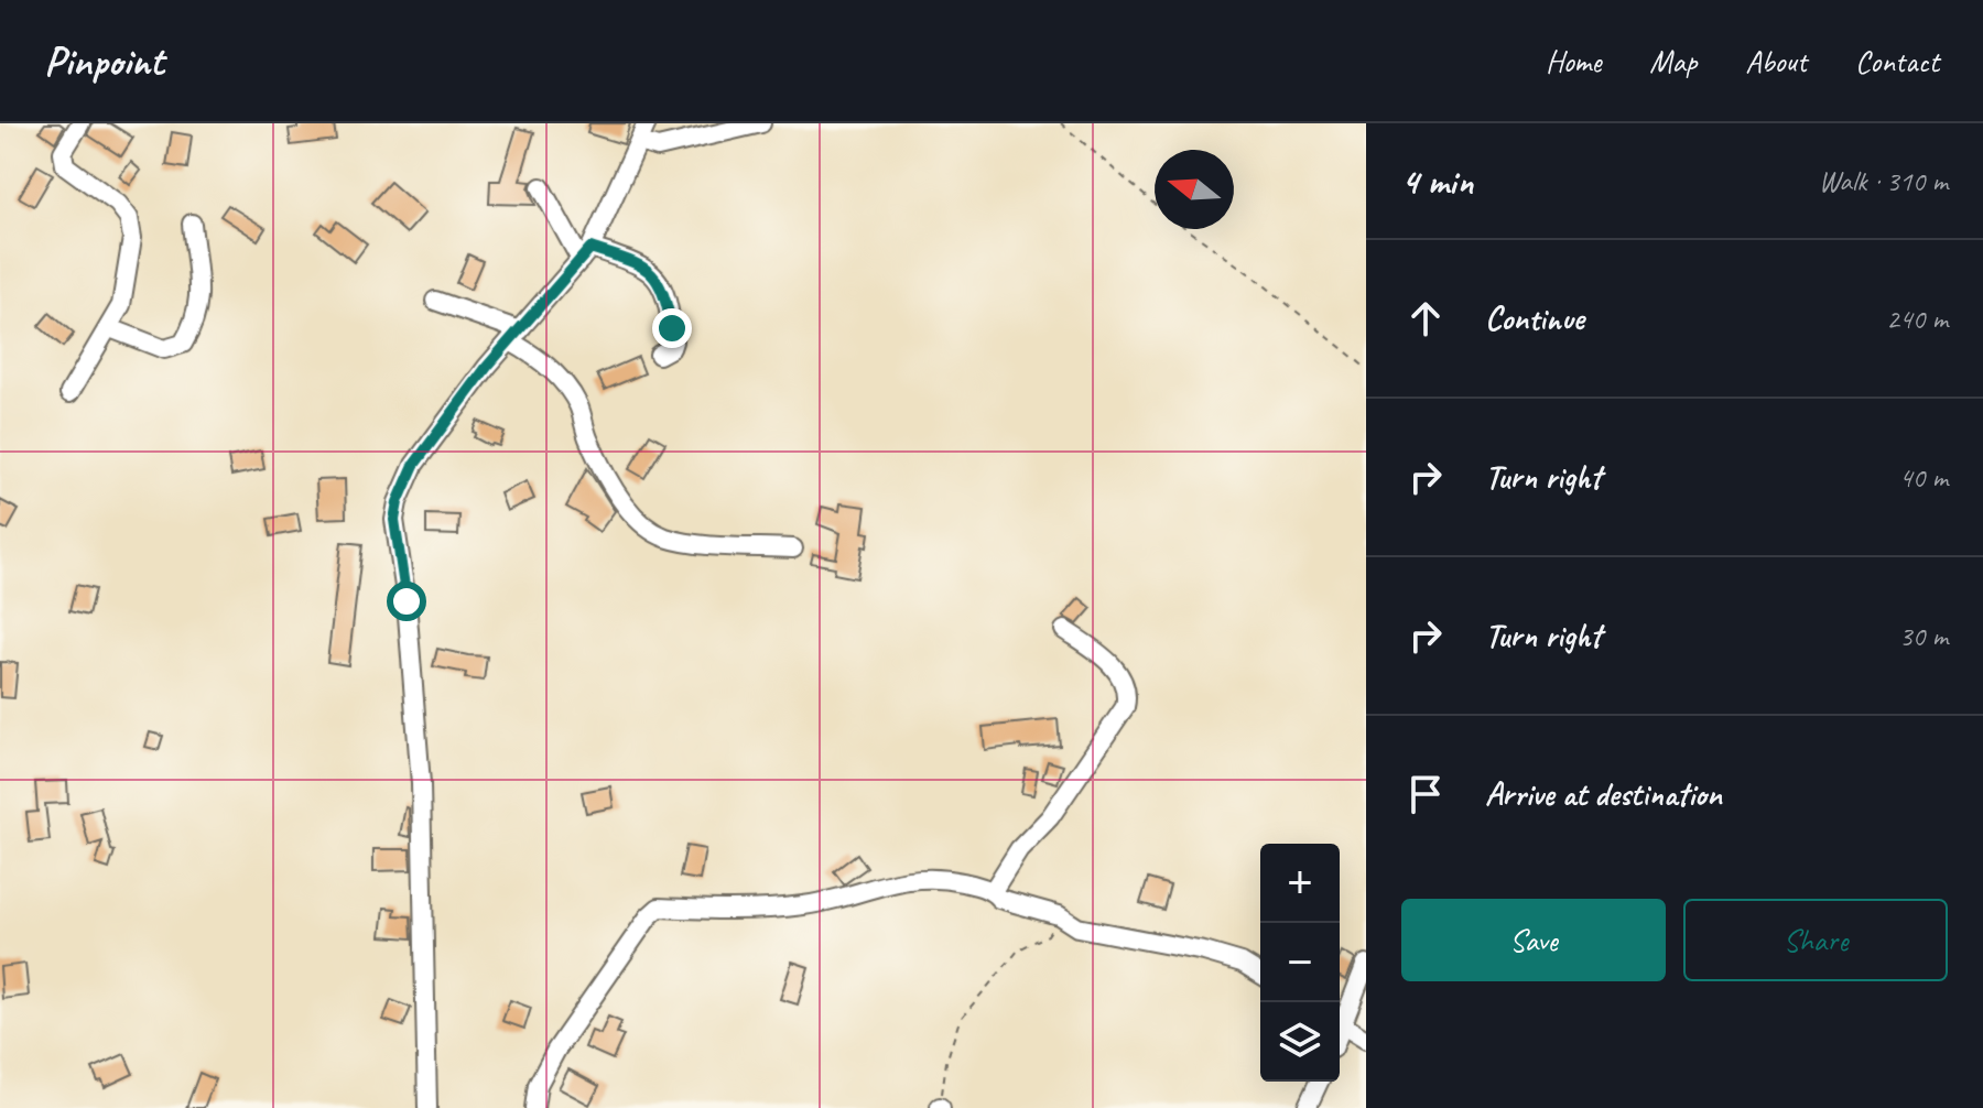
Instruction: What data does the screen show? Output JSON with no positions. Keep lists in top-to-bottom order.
{
  "north": "left",
  "page": {
    "header": "Pinpoint",
    "nav": [
      "Home",
      "Map",
      "About",
      "Contact"
    ],
    "heading": ["4 min", "Walk · 310 m"],
    "list": [
      ["Continue", "240 m"],
      ["Turn right", "40 m"],
      ["Turn right", "30 m"],
      "Arrive at destination"
    ],
    "map_buttons": ["+", "−"],
    "buttons": ["Save", "Share"]
  }
}
